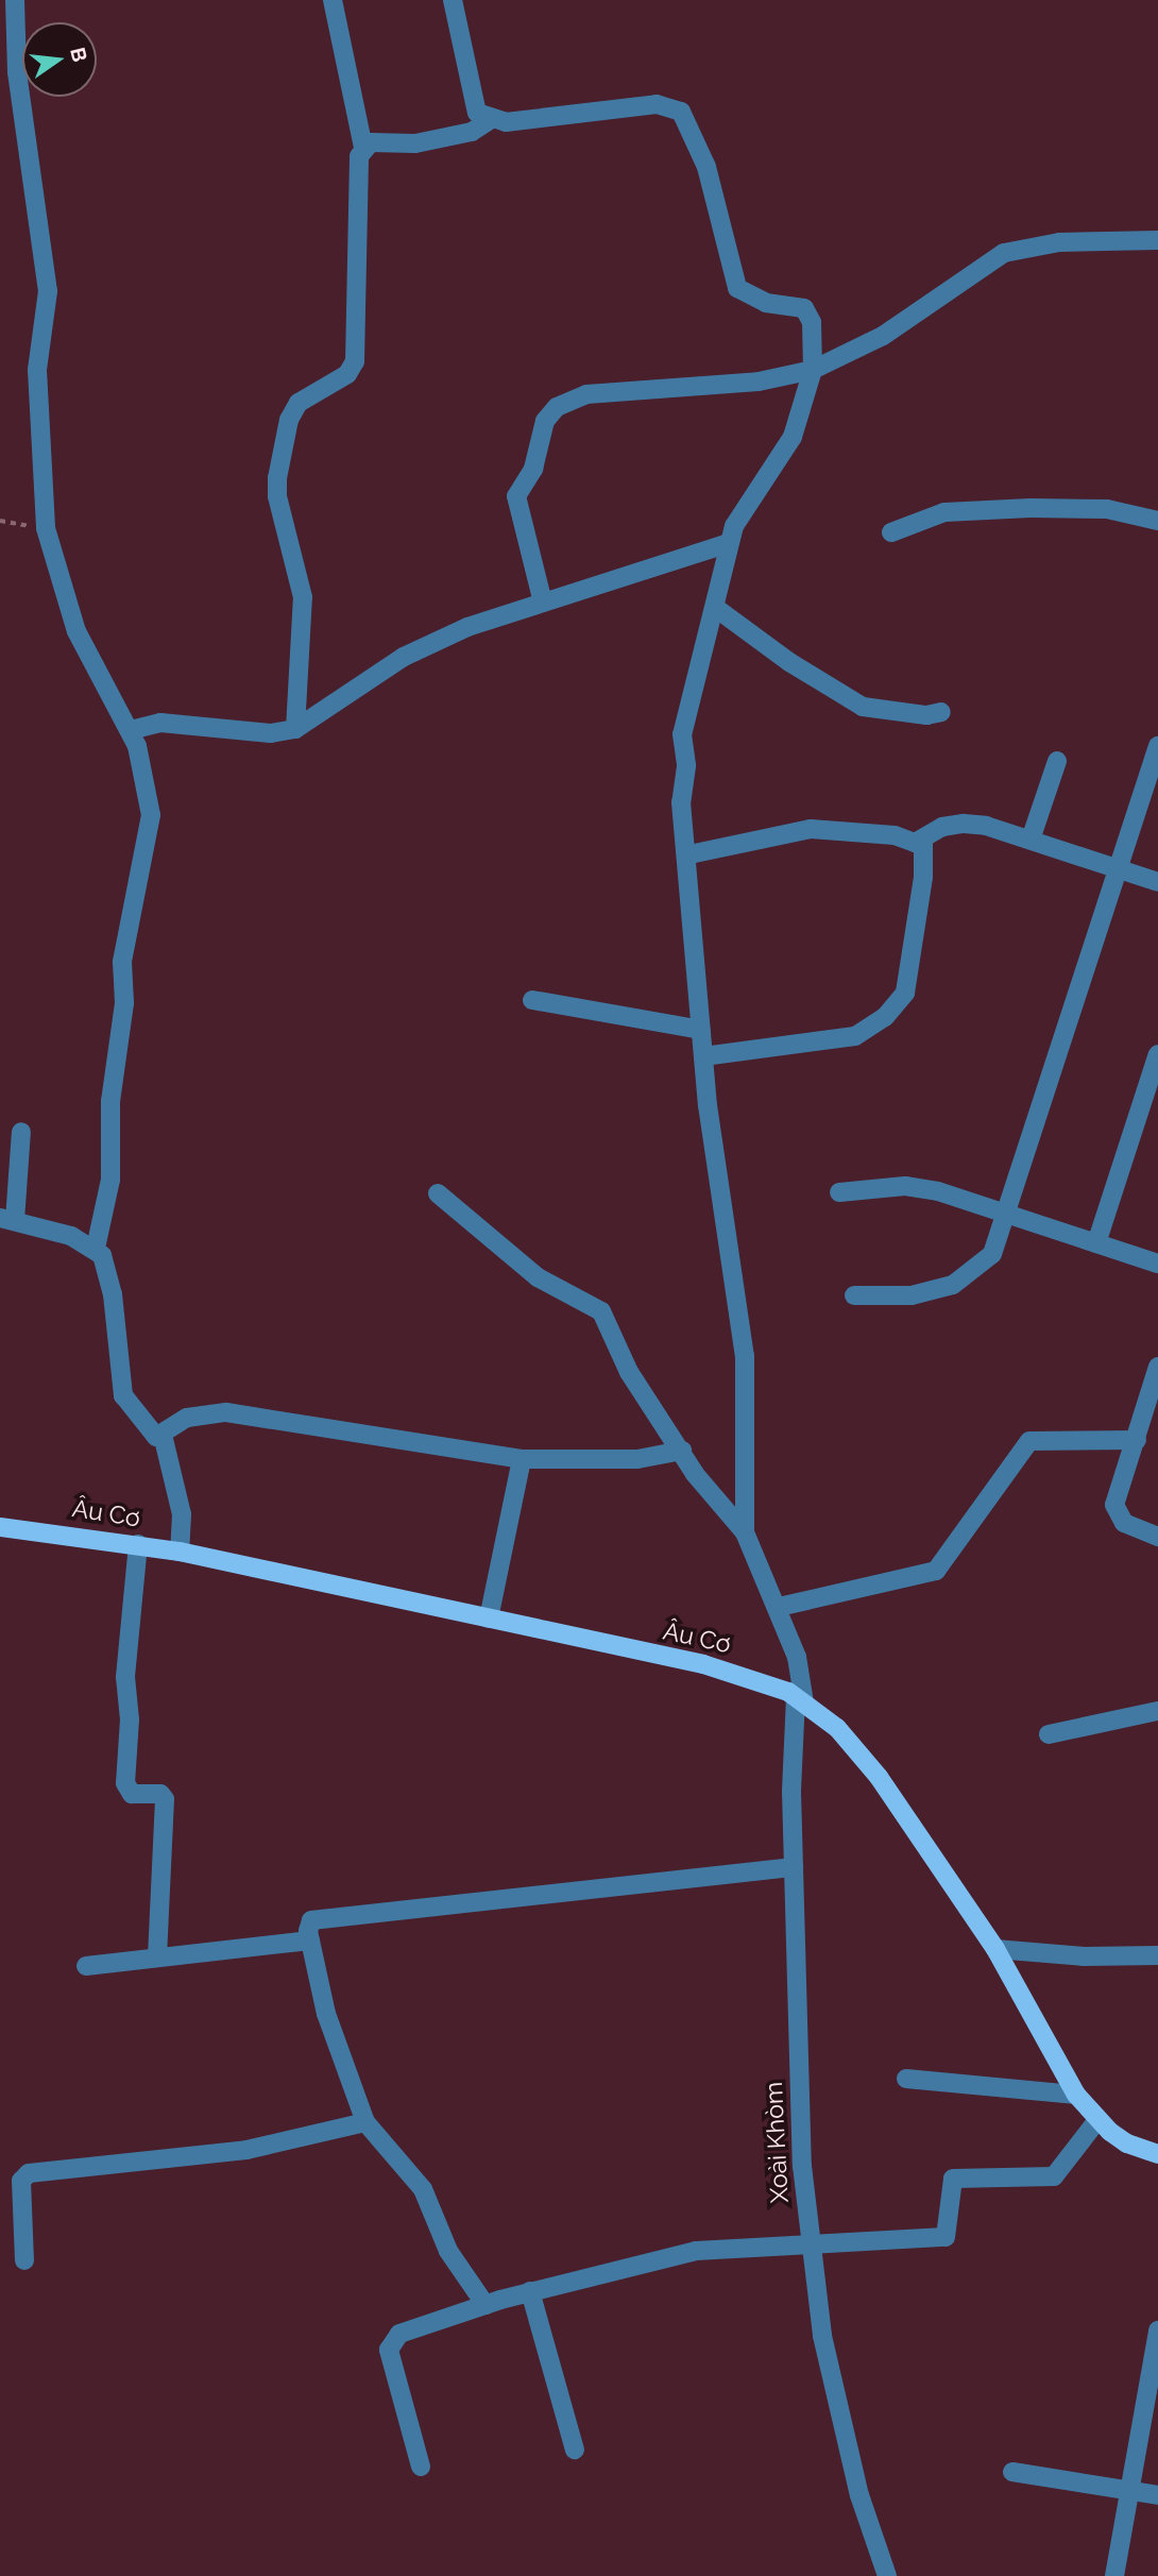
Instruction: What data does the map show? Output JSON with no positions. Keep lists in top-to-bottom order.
{
  "streets": {
    "main road": ["Âu Cơ"],
    "street": ["Xoài Khòm"]
  },
  "crossings": [
    ["Âu Cơ", "Xoài Khòm"]
  ],
  "north": "right"
}
